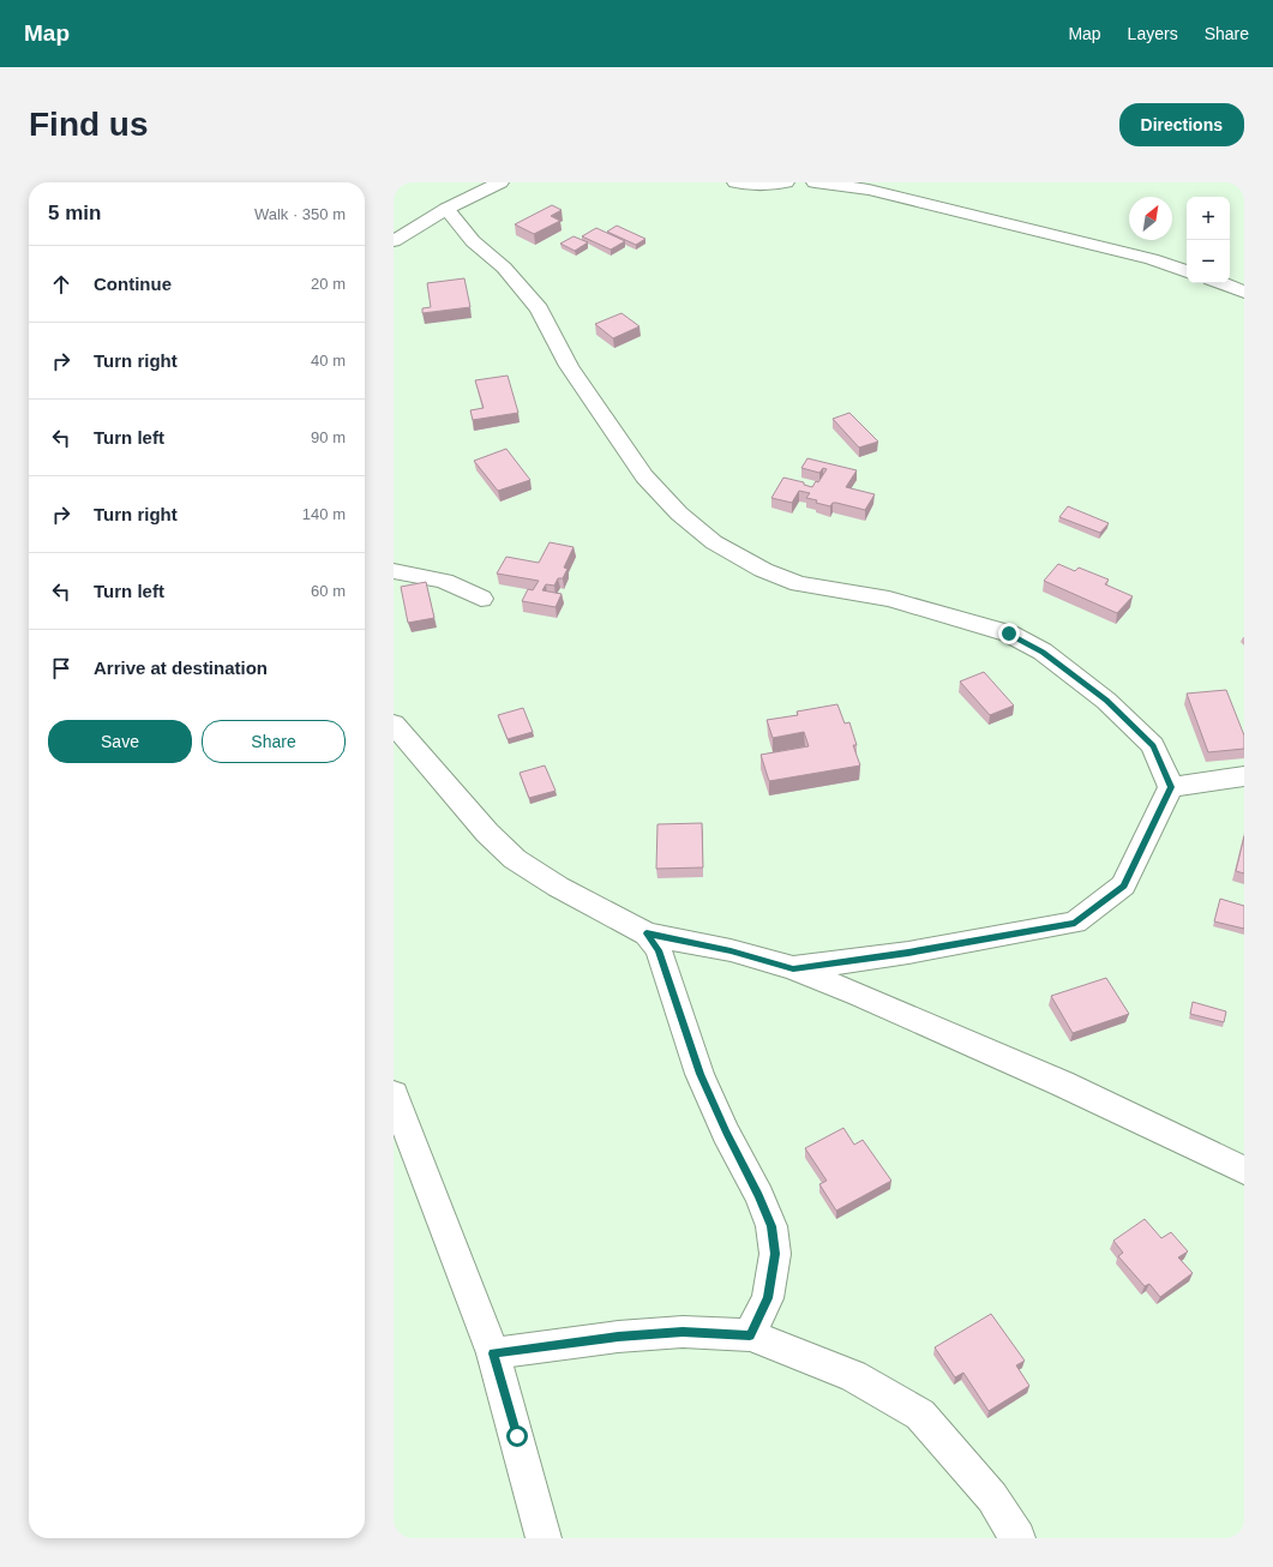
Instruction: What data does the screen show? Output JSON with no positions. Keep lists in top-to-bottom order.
{
  "north": "top right",
  "page": {
    "header": "Map",
    "nav": ["Map", "Layers", "Share"],
    "buttons": [
      "Directions",
      ["Save", "Share"]
    ],
    "title": "Find us",
    "heading": ["5 min", "Walk · 350 m"],
    "map_buttons": ["+", "−"],
    "list": [
      ["Continue", "20 m"],
      ["Turn right", "40 m"],
      ["Turn left", "90 m"],
      ["Turn right", "140 m"],
      ["Turn left", "60 m"],
      "Arrive at destination"
    ]
  }
}
